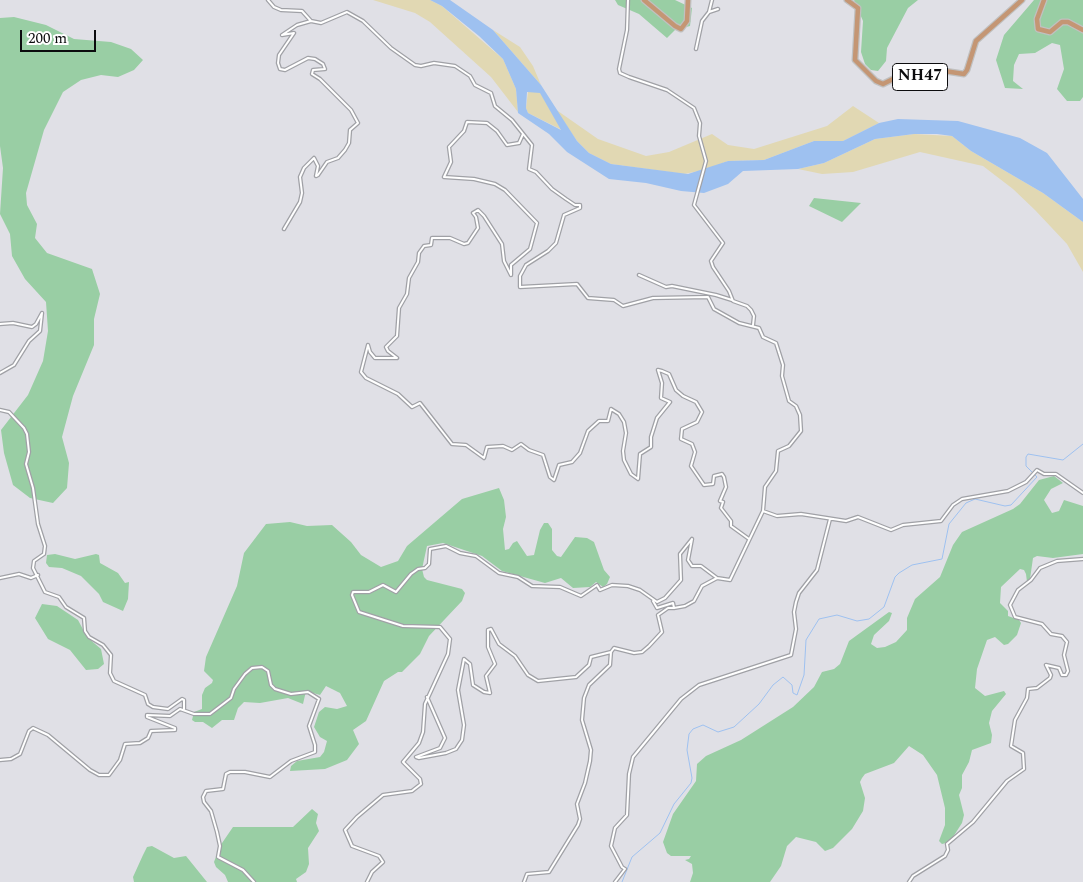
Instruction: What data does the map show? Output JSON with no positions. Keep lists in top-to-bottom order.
{
  "streets": {
    "highway": ["NH47"]
  },
  "scale_bar": "200 m"
}
